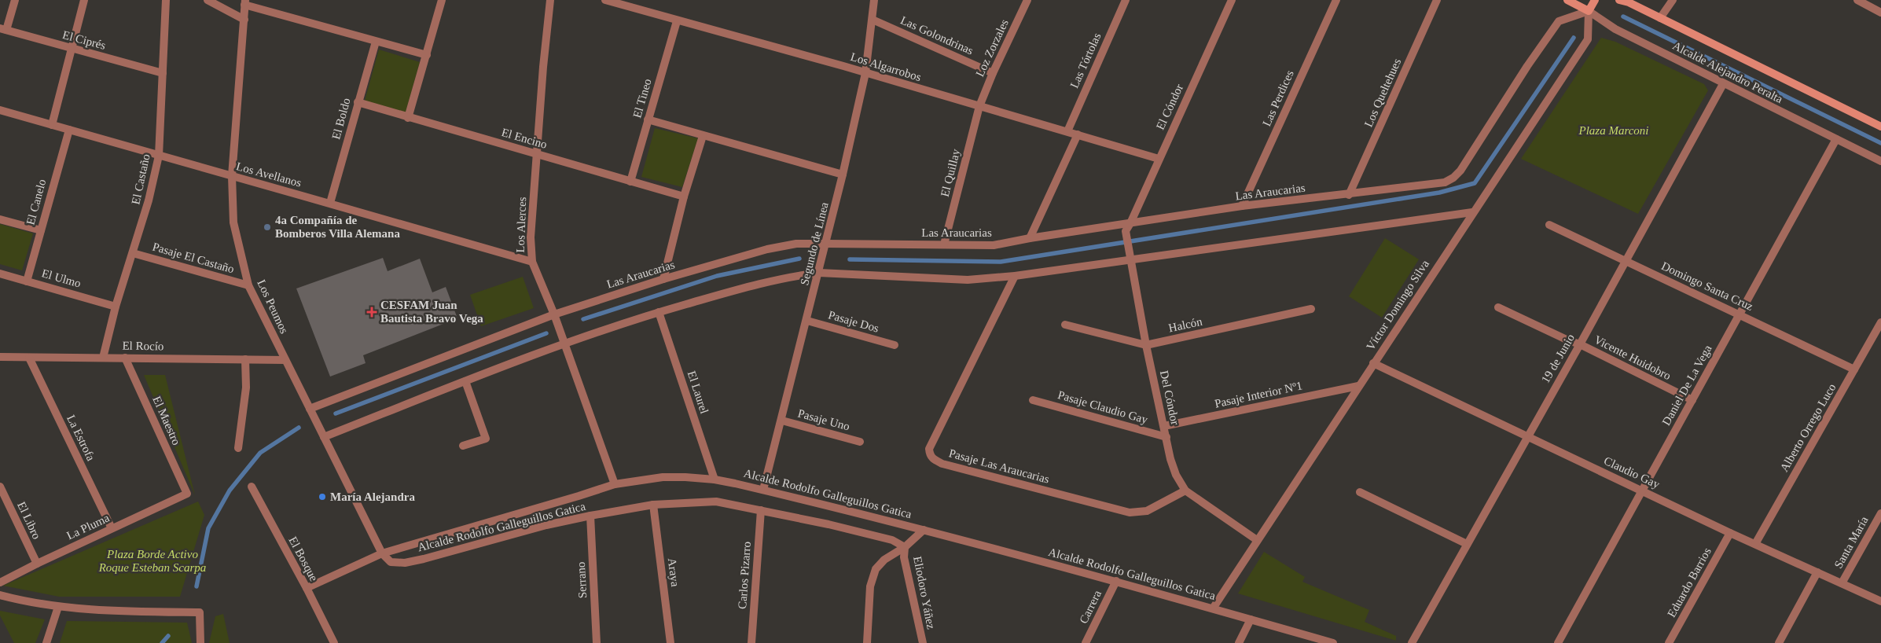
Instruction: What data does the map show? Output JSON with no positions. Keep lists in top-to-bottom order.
{
  "streets": {
    "main road": ["Alcalde Alejandro Peralta"],
    "street": [
      "Las Golondrinas",
      "El Ciprés",
      "Loz Zorzales",
      "Las Tórtolas",
      "Los Algarrobos",
      "Los Queltehues",
      "El Tineo",
      "Las Perdices",
      "El Cóndor",
      "El Boldo",
      "El Encino",
      "El Quillay",
      "Los Avellanos",
      "El Castaño",
      "Las Araucarias",
      "El Canelo",
      "Los Alerces",
      "Segundo de Línea",
      "Pasaje El Castaño",
      "El Ulmo",
      "Domingo Santa Cruz",
      "Víctor Domingo Silva",
      "Los Peumos",
      "Pasaje Dos",
      "Halcón",
      "El Rocío",
      "Vicente Huidobro",
      "19 de Junio",
      "Daniel De La Vega",
      "El Laurel",
      "Pasaje Interior Nº1",
      "Del Cóndor",
      "Pasaje Claudio Gay",
      "Pasaje Uno",
      "El Maestro",
      "Alberto Orrego Luco",
      "La Estrofa",
      "Pasaje Las Araucarias",
      "Claudio Gay",
      "Alcalde Rodolfo Galleguillos Gatica",
      "El Libro",
      "La Pluma",
      "Santa María",
      "El Bosque",
      "Araya",
      "Carlos Pizarro",
      "Serrano",
      "Eduardo Barrios",
      "Eliodoro Yáñez",
      "Carrera"
    ]
  },
  "crossings": [
    ["Las Golondrinas", "Loz Zorzales"],
    ["Las Golondrinas", "Segundo de Línea"],
    ["El Ciprés", "El Castaño"],
    ["Loz Zorzales", "Los Algarrobos"],
    ["Loz Zorzales", "El Quillay"],
    ["Las Tórtolas", "Los Algarrobos"],
    ["Los Algarrobos", "El Tineo"],
    ["Los Algarrobos", "El Cóndor"],
    ["Los Algarrobos", "El Quillay"],
    ["Los Algarrobos", "Segundo de Línea"],
    ["Alcalde Alejandro Peralta", "Las Araucarias"],
    ["Alcalde Alejandro Peralta", "Víctor Domingo Silva"],
    ["Alcalde Alejandro Peralta", "19 de Junio"],
    ["Alcalde Alejandro Peralta", "Daniel De La Vega"],
    ["Los Queltehues", "Las Araucarias"],
    ["El Tineo", "El Encino"],
    ["Las Perdices", "Las Araucarias"],
    ["El Cóndor", "Las Araucarias"],
    ["El Cóndor", "Del Cóndor"],
    ["El Boldo", "El Encino"],
    ["El Boldo", "Los Avellanos"],
    ["El Encino", "Los Alerces"],
    ["El Quillay", "Las Araucarias"],
    ["Los Avellanos", "El Castaño"],
    ["Los Avellanos", "El Canelo"],
    ["Los Avellanos", "Los Alerces"],
    ["Los Avellanos", "Los Peumos"],
    ["El Castaño", "Pasaje El Castaño"],
    ["El Castaño", "El Ulmo"],
    ["El Castaño", "El Rocío"],
    ["Las Araucarias", "Los Alerces"],
    ["Las Araucarias", "Segundo de Línea"],
    ["Las Araucarias", "Víctor Domingo Silva"],
    ["Las Araucarias", "Los Peumos"],
    ["Las Araucarias", "Del Cóndor"],
    ["El Canelo", "El Ulmo"],
    ["Los Alerces", "Alcalde Rodolfo Galleguillos Gatica"],
    ["Segundo de Línea", "Pasaje Dos"],
    ["Segundo de Línea", "Pasaje Uno"],
    ["Segundo de Línea", "Alcalde Rodolfo Galleguillos Gatica"],
    ["Pasaje El Castaño", "Los Peumos"],
    ["Domingo Santa Cruz", "19 de Junio"],
    ["Domingo Santa Cruz", "Daniel De La Vega"],
    ["Domingo Santa Cruz", "Alberto Orrego Luco"],
    ["Víctor Domingo Silva", "Pasaje Interior Nº1"],
    ["Víctor Domingo Silva", "Del Cóndor"],
    ["Víctor Domingo Silva", "Claudio Gay"],
    ["Víctor Domingo Silva", "Alcalde Rodolfo Galleguillos Gatica"],
    ["Los Peumos", "El Rocío"],
    ["Los Peumos", "Alcalde Rodolfo Galleguillos Gatica"],
    ["Halcón", "Del Cóndor"],
    ["El Rocío", "El Maestro"],
    ["El Rocío", "La Estrofa"],
    ["Vicente Huidobro", "19 de Junio"],
    ["Vicente Huidobro", "Daniel De La Vega"],
    ["19 de Junio", "Claudio Gay"],
    ["Daniel De La Vega", "Claudio Gay"],
    ["El Laurel", "Alcalde Rodolfo Galleguillos Gatica"],
    ["Pasaje Interior Nº1", "Del Cóndor"],
    ["Del Cóndor", "Pasaje Claudio Gay"],
    ["Del Cóndor", "Pasaje Las Araucarias"],
    ["El Maestro", "La Pluma"],
    ["Alberto Orrego Luco", "Claudio Gay"],
    ["La Estrofa", "La Pluma"],
    ["Claudio Gay", "Santa María"],
    ["Claudio Gay", "Eduardo Barrios"],
    ["Alcalde Rodolfo Galleguillos Gatica", "El Bosque"],
    ["Alcalde Rodolfo Galleguillos Gatica", "Araya"],
    ["Alcalde Rodolfo Galleguillos Gatica", "Carlos Pizarro"],
    ["Alcalde Rodolfo Galleguillos Gatica", "Serrano"],
    ["Alcalde Rodolfo Galleguillos Gatica", "Eliodoro Yáñez"],
    ["Alcalde Rodolfo Galleguillos Gatica", "Carrera"],
    ["El Libro", "La Pluma"]
  ],
  "parks": ["Plaza Marconi", "Plaza Borde Activo Roque Esteban Scarpa"],
  "places": {
    "other": ["4a Compañía de Bomberos Villa Alemana", "María Alejandra"],
    "health": ["CESFAM Juan Bautista Bravo Vega"]
  }
}
